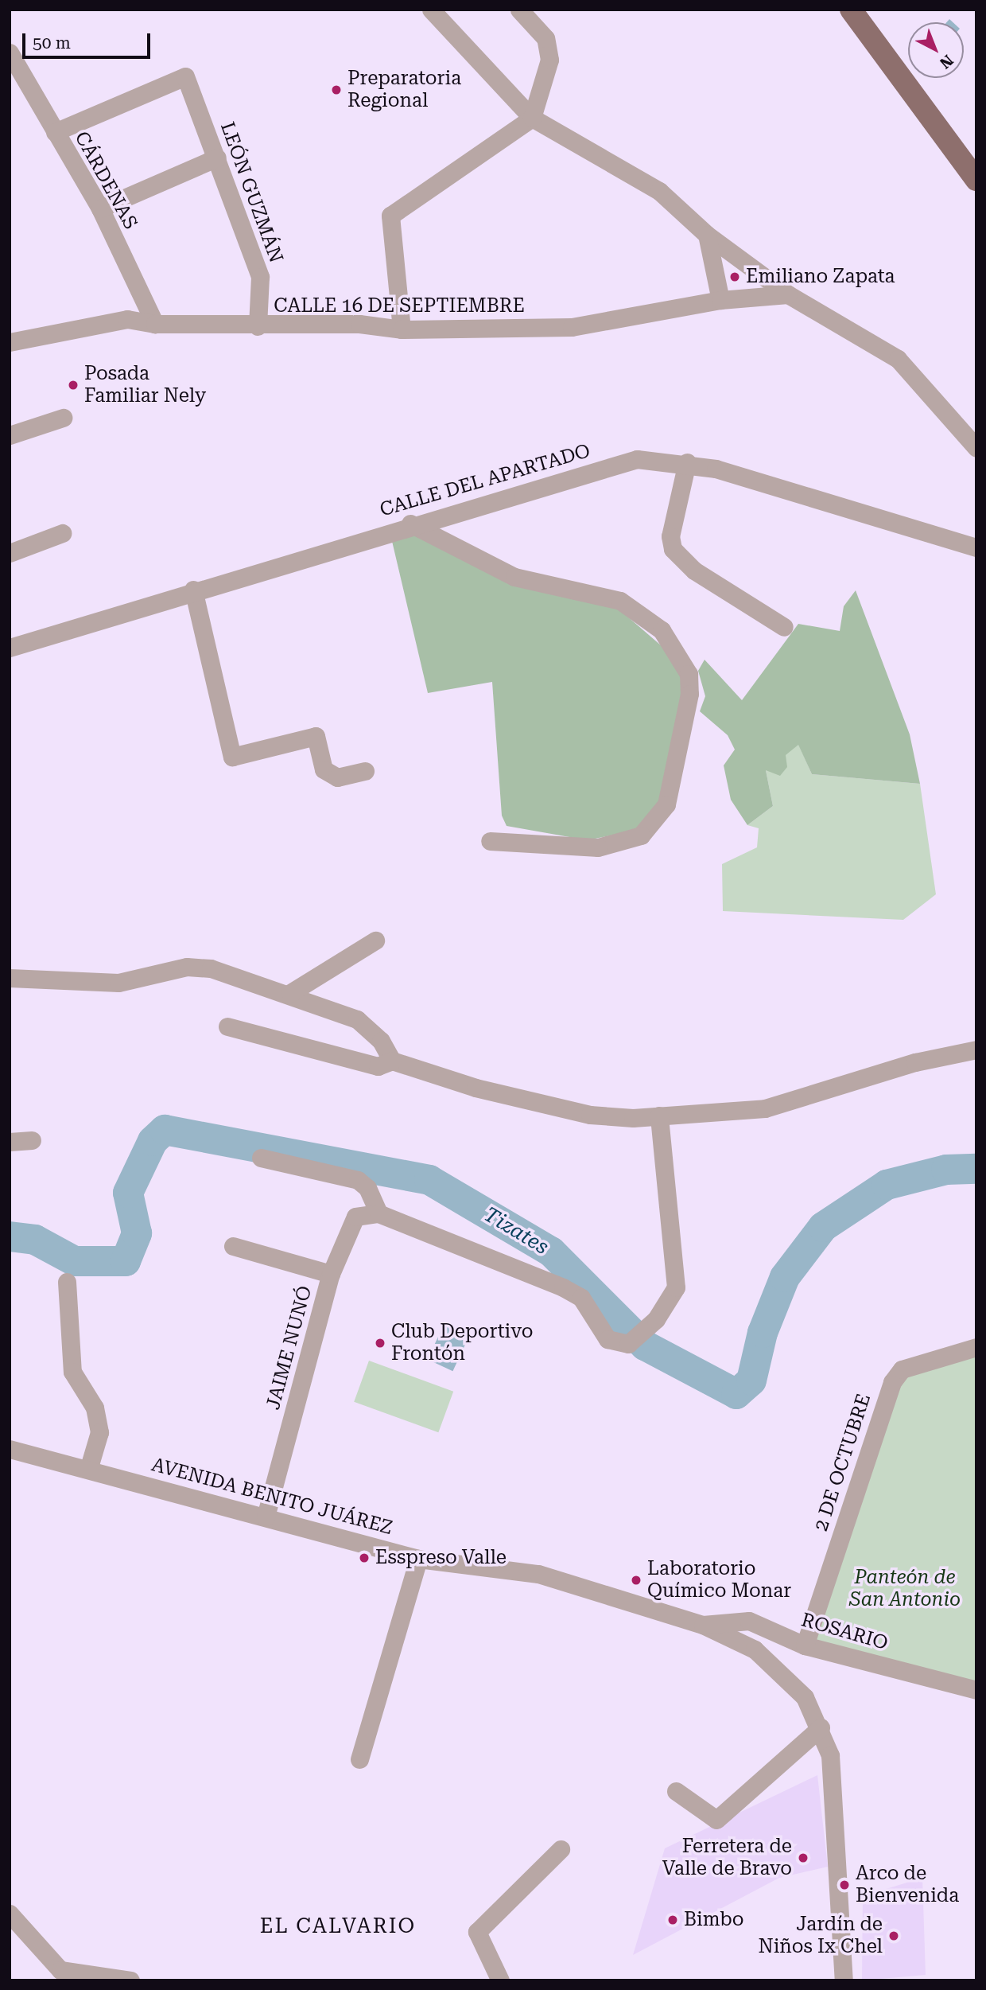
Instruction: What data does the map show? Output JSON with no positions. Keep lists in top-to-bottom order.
{
  "streets": {
    "street": [
      "CÁRDENAS",
      "LEÓN GUZMÁN",
      "CALLE 16 DE SEPTIEMBRE",
      "CALLE DEL APARTADO",
      "JAIME NUNÓ",
      "2 DE OCTUBRE",
      "AVENIDA BENITO JUÁREZ",
      "ROSARIO"
    ]
  },
  "crossings": [
    ["CÁRDENAS", "LEÓN GUZMÁN"],
    ["CÁRDENAS", "CALLE 16 DE SEPTIEMBRE"],
    ["LEÓN GUZMÁN", "CALLE 16 DE SEPTIEMBRE"],
    ["JAIME NUNÓ", "AVENIDA BENITO JUÁREZ"],
    ["2 DE OCTUBRE", "ROSARIO"],
    ["AVENIDA BENITO JUÁREZ", "ROSARIO"]
  ],
  "districts": ["EL CALVARIO"],
  "water": ["Tizates"],
  "parks": ["Panteón de San Antonio"],
  "places": [
    "Preparatoria Regional",
    "Emiliano Zapata",
    "Posada Familiar Nely",
    "Club Deportivo Frontón",
    "Esspreso Valle",
    "Laboratorio Químico Monar",
    "Ferretera de Valle de Bravo",
    "Arco de Bienvenida",
    "Bimbo",
    "Jardín de Niños Ix Chel"
  ],
  "scale_bar": "50 m",
  "north": "bottom right"
}
